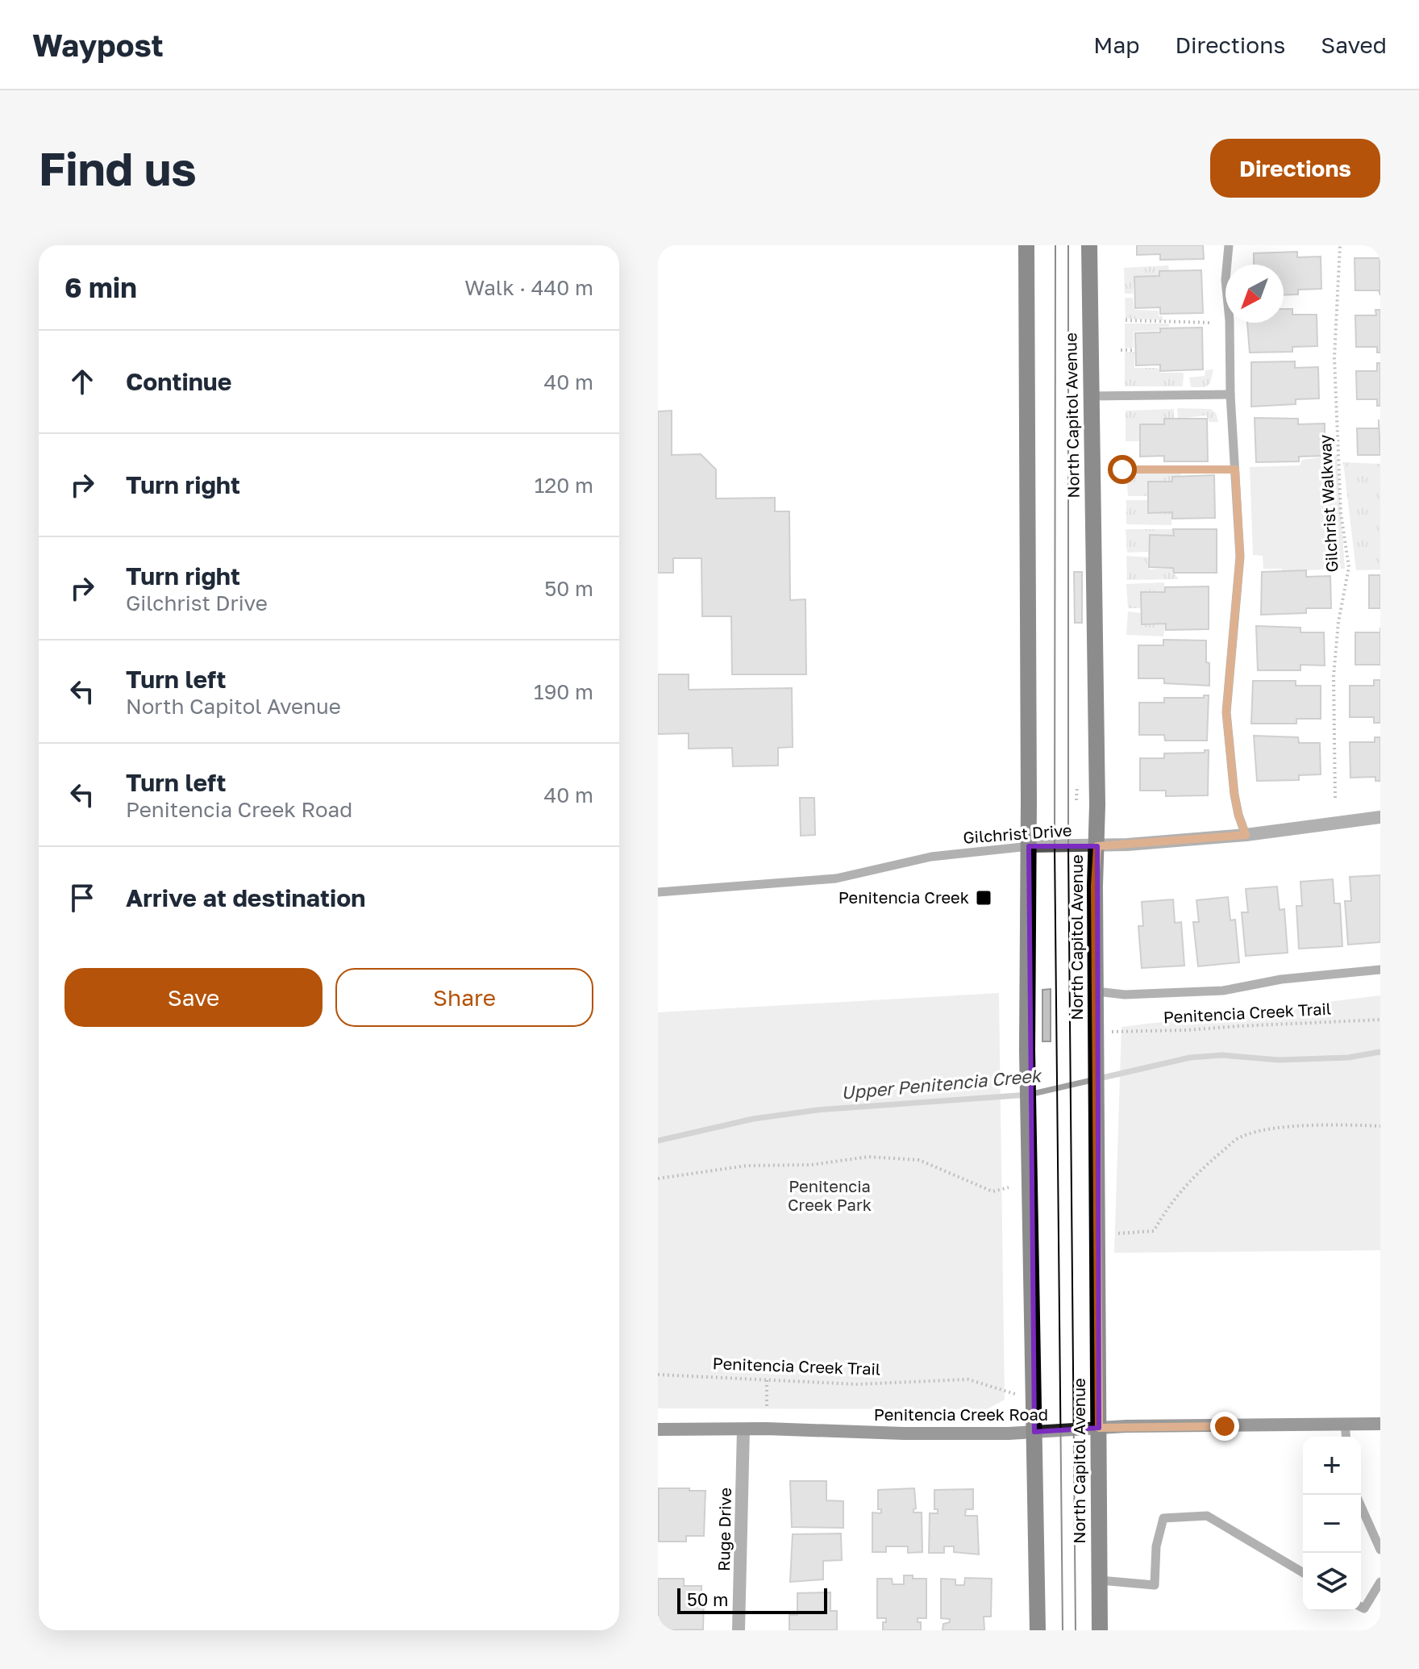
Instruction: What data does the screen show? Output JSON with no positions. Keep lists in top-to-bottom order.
{
  "streets": {
    "main road": ["North Capitol Avenue"],
    "street": ["Gilchrist Drive", "Penitencia Creek Road", "Ruge Drive"],
    "path": ["Gilchrist Walkway", "Penitencia Creek Trail"]
  },
  "crossings": [
    ["North Capitol Avenue", "Gilchrist Drive"],
    ["North Capitol Avenue", "Penitencia Creek Road"],
    ["Penitencia Creek Road", "Ruge Drive"]
  ],
  "water": ["Upper Penitencia Creek"],
  "parks": ["Penitencia Creek Park"],
  "places": {
    "transit": ["Penitencia Creek"]
  },
  "scale_bar": "50 m",
  "north": "bottom left",
  "page": {
    "header": "Waypost",
    "nav": ["Map", "Directions", "Saved"],
    "buttons": [
      "Directions",
      ["Save", "Share"]
    ],
    "title": "Find us",
    "heading": ["6 min", "Walk · 440 m"],
    "list": [
      ["Continue", "40 m"],
      ["Turn right", "120 m"],
      ["Turn right", "Gilchrist Drive", "50 m"],
      ["Turn left", "North Capitol Avenue", "190 m"],
      ["Turn left", "Penitencia Creek Road", "40 m"],
      "Arrive at destination"
    ],
    "map_buttons": ["+", "−"],
    "scale": "50 m"
  }
}
